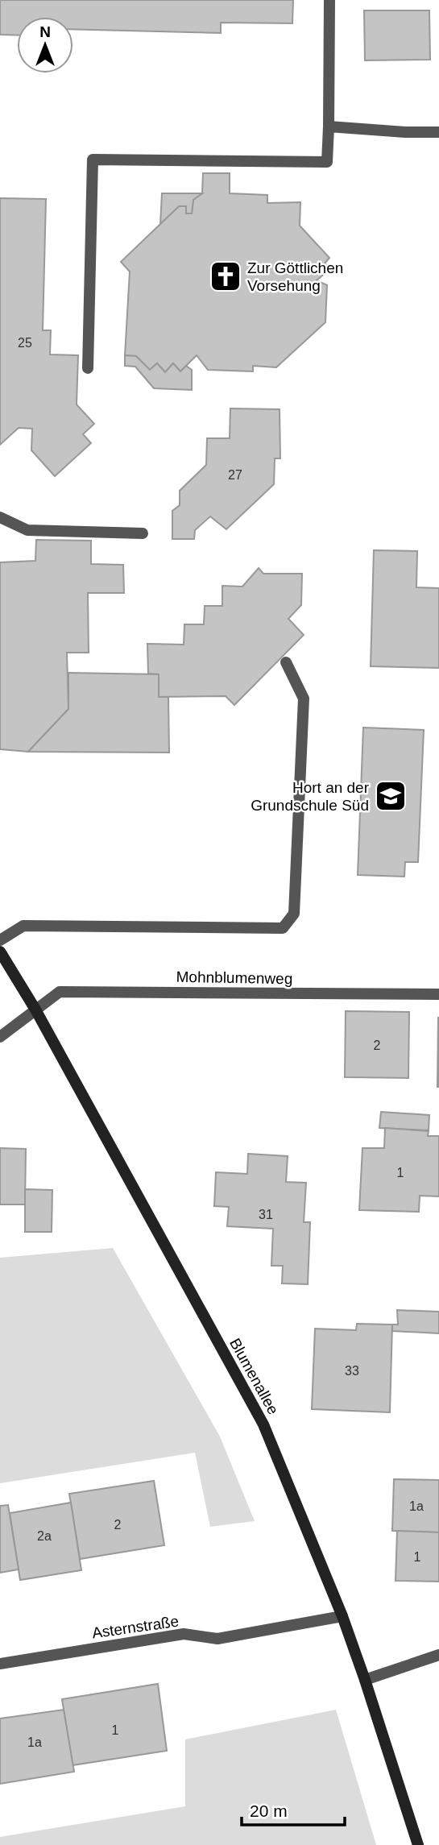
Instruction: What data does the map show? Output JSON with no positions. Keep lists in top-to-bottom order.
{
  "streets": {
    "street": ["Mohnblumenweg", "Blumenallee", "Asternstraße"]
  },
  "crossings": [
    ["Mohnblumenweg", "Blumenallee"],
    ["Blumenallee", "Asternstraße"]
  ],
  "places": {
    "church": ["Zur Göttlichen Vorsehung"],
    "school or university": ["Hort an der Grundschule Süd"]
  },
  "house_numbers": [
    "25",
    "27",
    "2",
    "1",
    "31",
    "33",
    "1a",
    "2",
    "2a",
    "1",
    "1",
    "1a"
  ],
  "scale_bar": "20 m",
  "north": "top"
}
